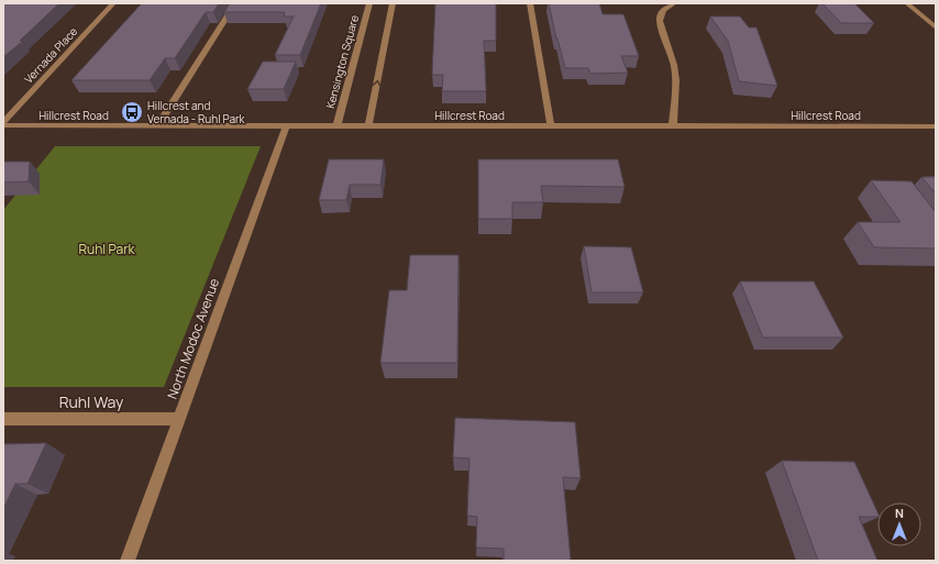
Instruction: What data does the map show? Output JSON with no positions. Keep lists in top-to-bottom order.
{
  "streets": {
    "street": [
      "Vernada Place",
      "Kensington Square",
      "Hillcrest Road",
      "North Modoc Avenue",
      "Ruhl Way"
    ]
  },
  "crossings": [
    ["Kensington Square", "Hillcrest Road"],
    ["Hillcrest Road", "North Modoc Avenue"],
    ["North Modoc Avenue", "Ruhl Way"]
  ],
  "parks": ["Ruhl Park"],
  "places": {
    "bus stop": ["Hillcrest and Vernada - Ruhl Park"]
  },
  "north": "top"
}
